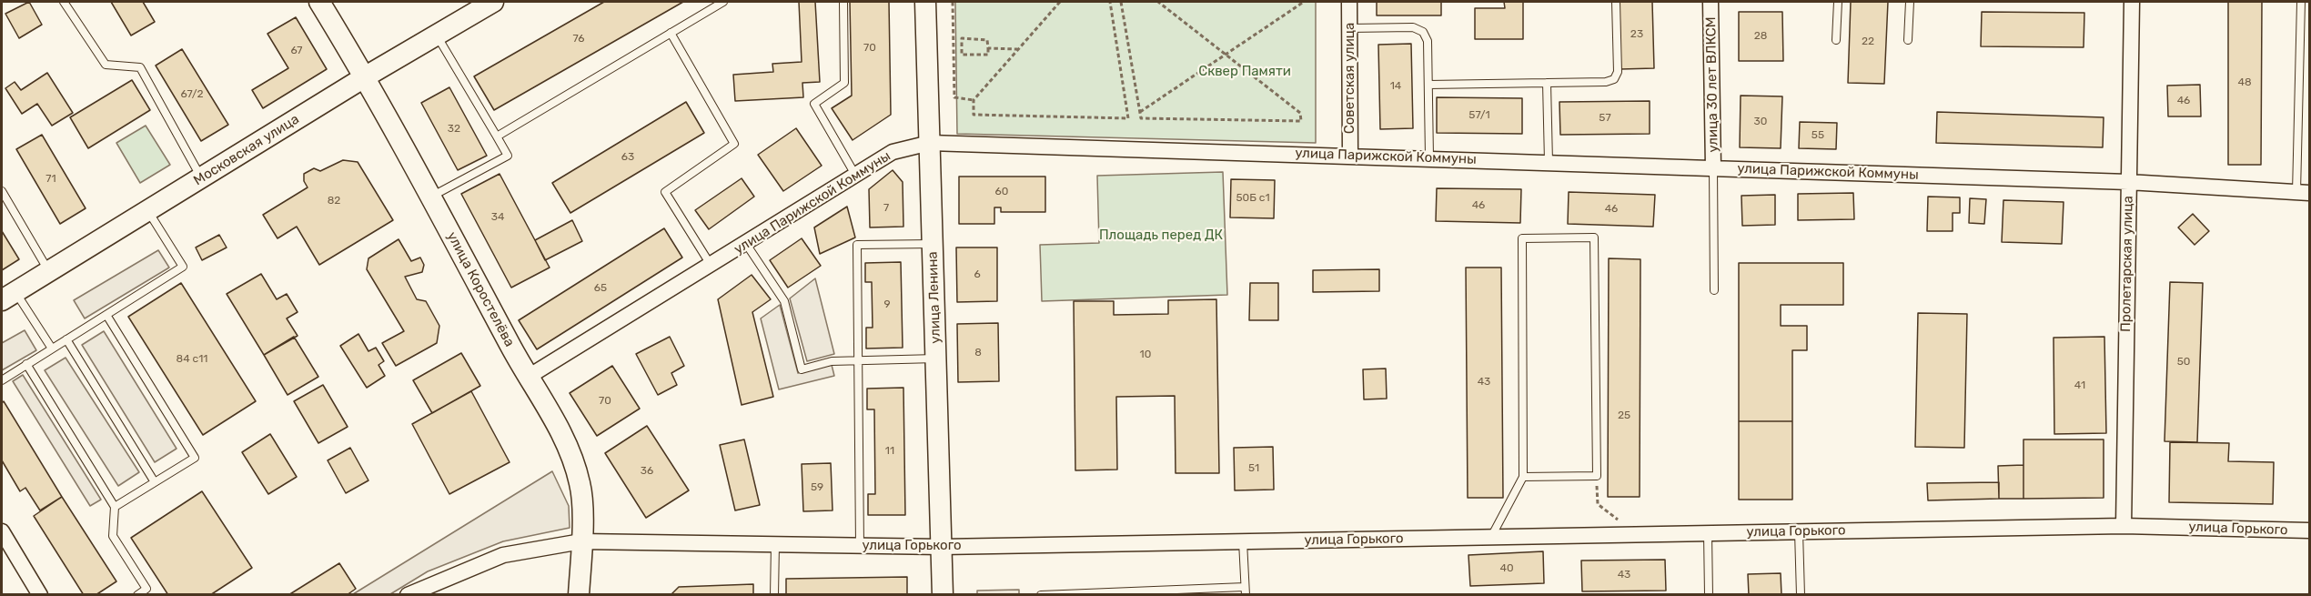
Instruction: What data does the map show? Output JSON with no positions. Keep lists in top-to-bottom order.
{
  "streets": {
    "street": [
      "Советская улица",
      "улица 30 лет ВЛКСМ",
      "Московская улица",
      "улица Парижской Коммуны",
      "Пролетарская улица",
      "улица Коростелёва",
      "улица Ленина",
      "улица Горького"
    ]
  },
  "crossings": [
    ["Советская улица", "улица Парижской Коммуны"],
    ["улица 30 лет ВЛКСМ", "улица Парижской Коммуны"],
    ["Московская улица", "улица Коростелёва"],
    ["улица Парижской Коммуны", "Пролетарская улица"],
    ["улица Парижской Коммуны", "улица Коростелёва"],
    ["улица Парижской Коммуны", "улица Ленина"],
    ["Пролетарская улица", "улица Горького"],
    ["улица Коростелёва", "улица Горького"],
    ["улица Ленина", "улица Горького"]
  ],
  "parks": ["Сквер Памяти", "Площадь перед ДК"],
  "house_numbers": [
    "23",
    "28",
    "76",
    "22",
    "70",
    "67",
    "48",
    "14",
    "67/2",
    "46",
    "57/1",
    "57",
    "30",
    "32",
    "55",
    "63",
    "71",
    "60",
    "50Б с1",
    "82",
    "46",
    "7",
    "46",
    "34",
    "6",
    "65",
    "9",
    "8",
    "10",
    "84 с11",
    "50",
    "43",
    "41",
    "70",
    "25",
    "11",
    "51",
    "36",
    "59",
    "40",
    "43"
  ]
}
